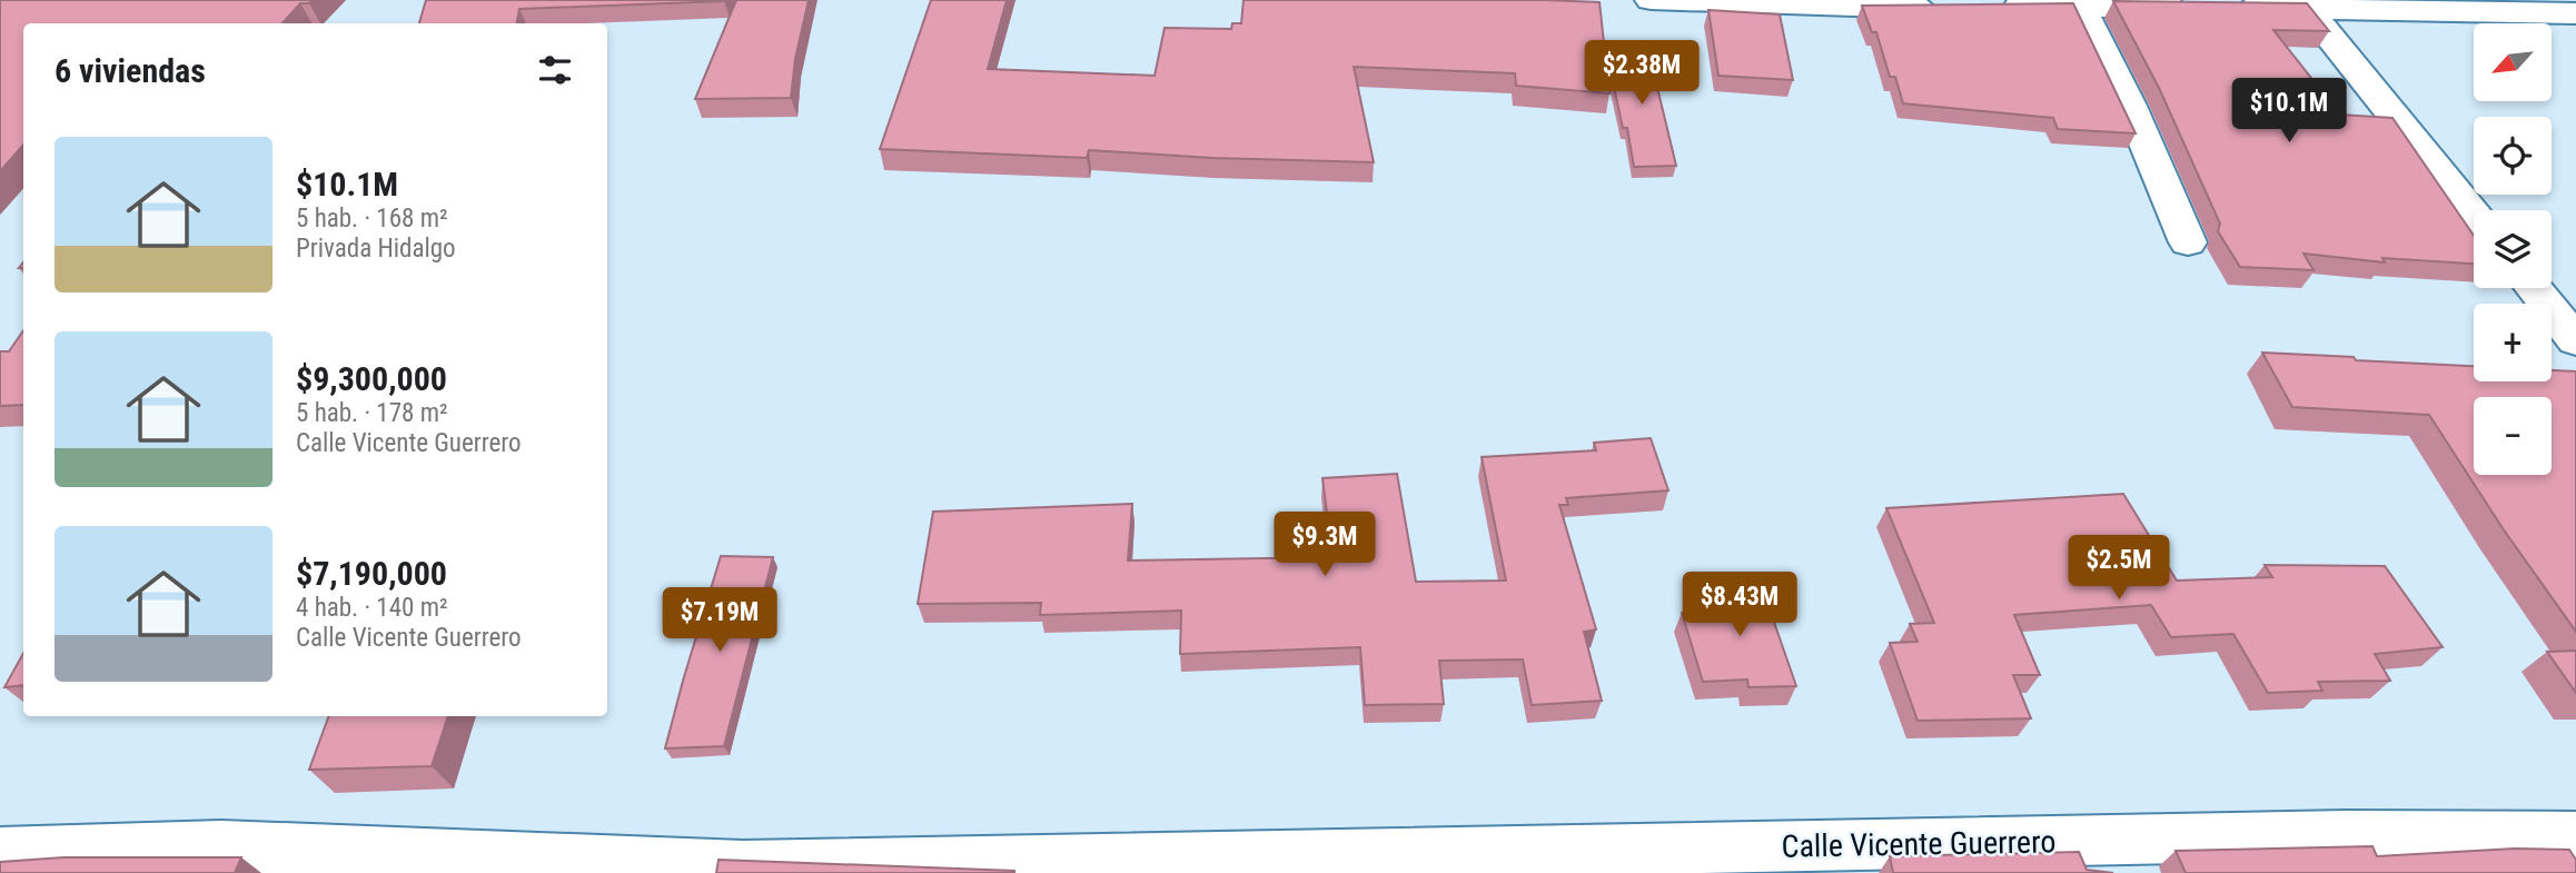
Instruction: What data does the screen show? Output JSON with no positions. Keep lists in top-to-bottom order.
{
  "streets": {
    "street": ["Calle Vicente Guerrero"]
  },
  "north": "bottom left",
  "page": {
    "map_buttons": ["+", "−"],
    "heading": "6 viviendas",
    "price": [
      "$2.38M",
      "$10.1M",
      "$9.3M",
      "$2.5M",
      "$8.43M",
      "$7.19M"
    ],
    "list": [
      {
        "name": "$10.1M",
        "note": "5 hab. · 168 m² · Privada Hidalgo"
      },
      {
        "name": "$9,300,000",
        "note": "5 hab. · 178 m² · Calle Vicente Guerrero"
      },
      {
        "name": "$7,190,000",
        "note": "4 hab. · 140 m² · Calle Vicente Guerrero"
      }
    ]
  }
}
